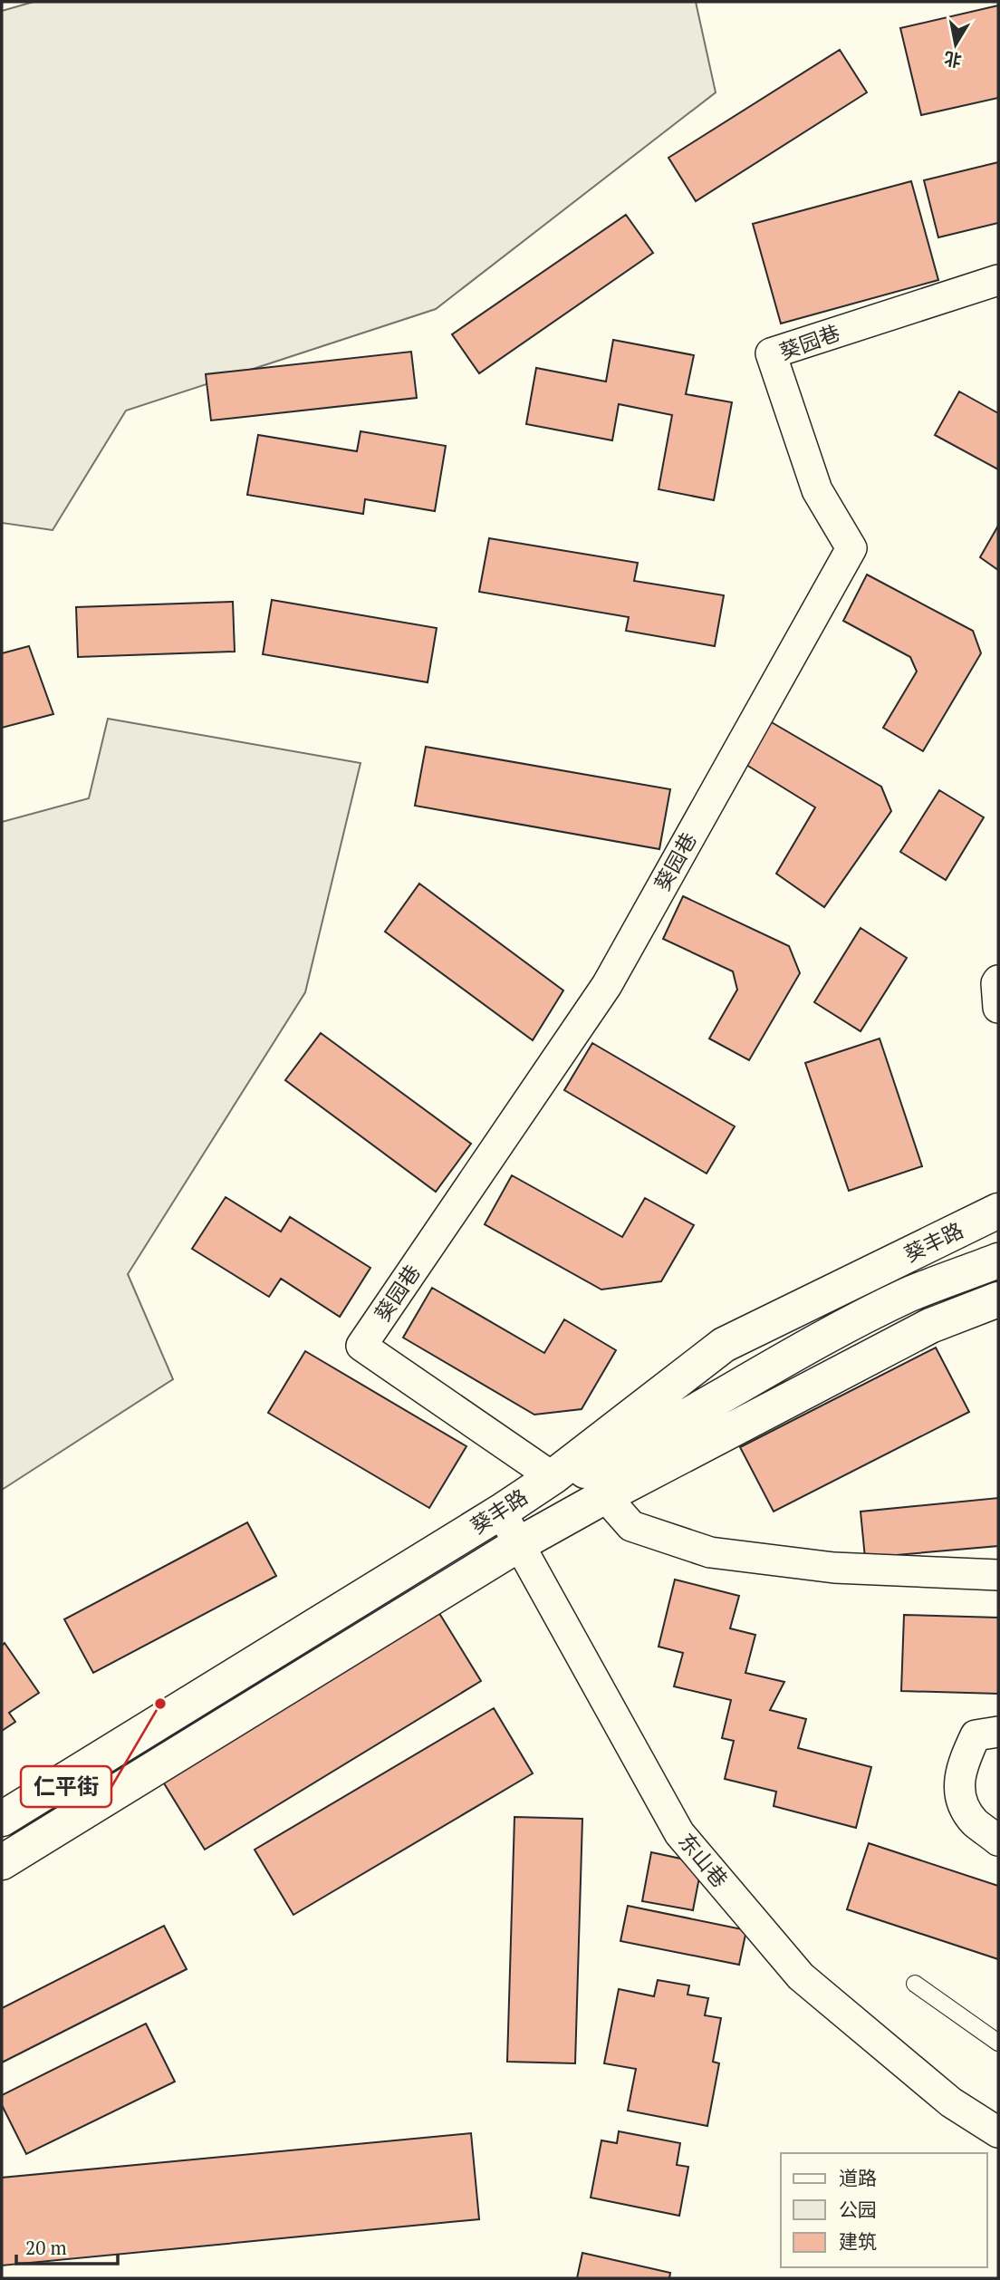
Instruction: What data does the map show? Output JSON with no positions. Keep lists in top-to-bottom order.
{
  "streets": {
    "main road": ["葵丰路"],
    "street": ["葵园巷", "东山巷"]
  },
  "crossings": [
    ["葵园巷", "葵丰路"],
    ["葵丰路", "东山巷"]
  ],
  "places": ["仁平街"],
  "legend": ["道路", "公园", "建筑"],
  "scale_bar": "20 m",
  "north": "bottom"
}
